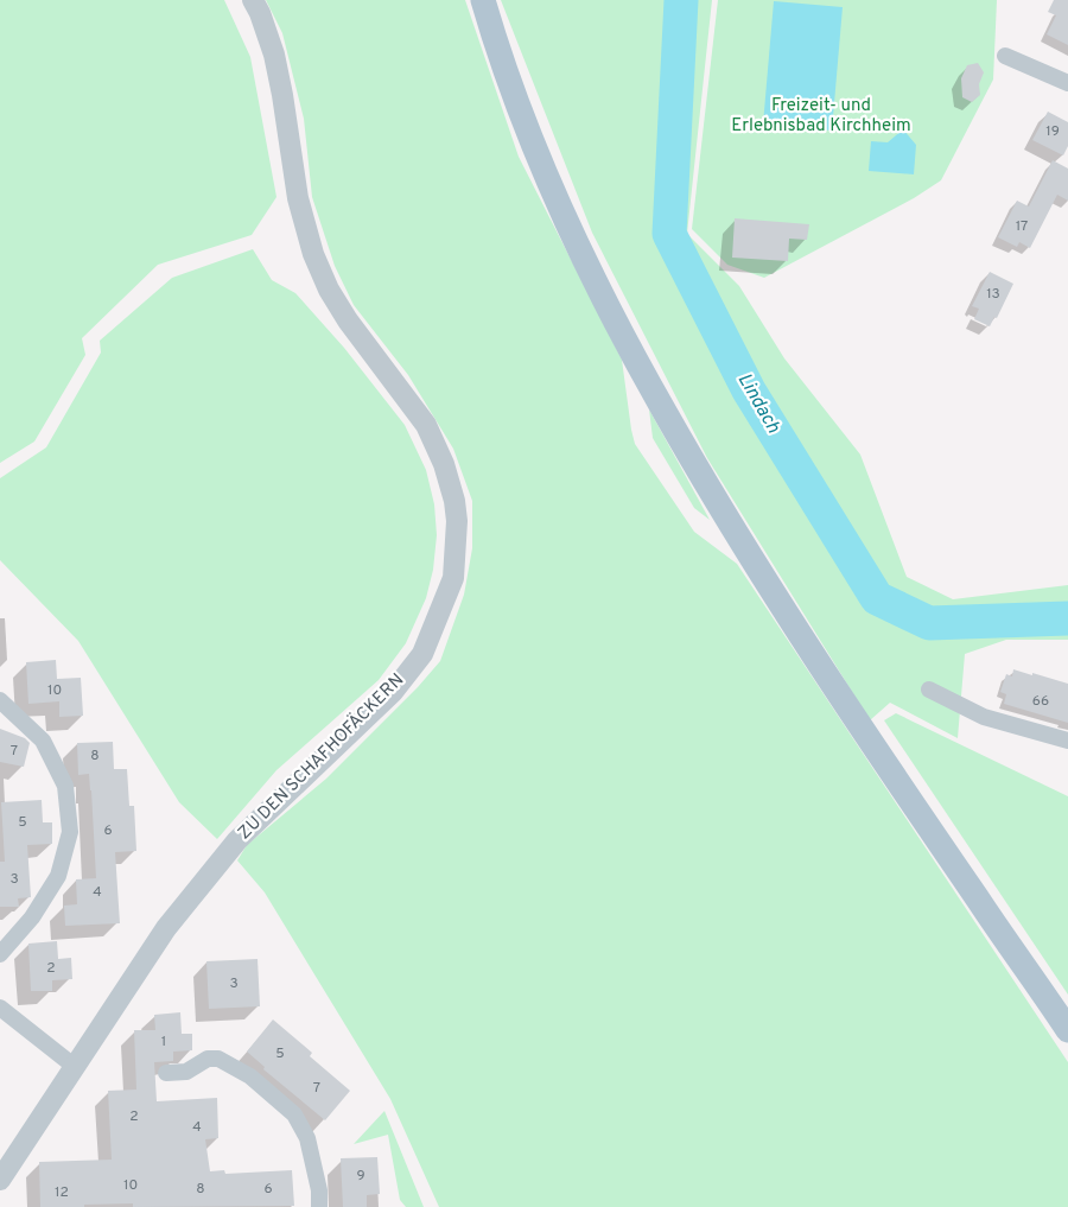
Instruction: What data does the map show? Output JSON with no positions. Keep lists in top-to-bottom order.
{
  "streets": {
    "street": ["ZU DEN SCHAFHOFÄCKERN"]
  },
  "water": ["Lindach"],
  "parks": ["Freizeit- und Erlebnisbad Kirchheim"],
  "house_numbers": [
    "19",
    "17",
    "13",
    "10",
    "66",
    "7",
    "8",
    "5",
    "6",
    "3",
    "4",
    "2",
    "3",
    "1",
    "5",
    "7",
    "2",
    "4",
    "9",
    "10",
    "8",
    "6",
    "12"
  ]
}
